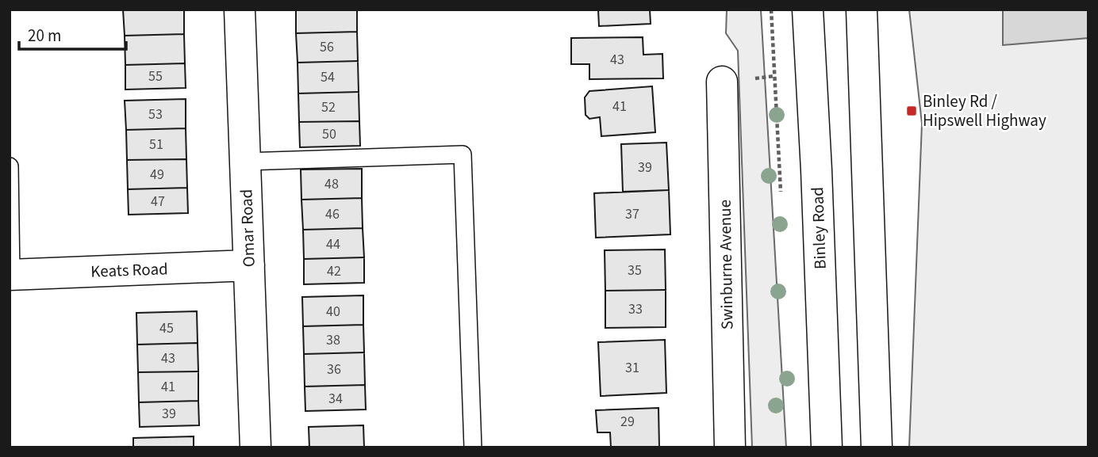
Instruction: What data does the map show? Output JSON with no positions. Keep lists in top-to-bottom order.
{
  "streets": {
    "street": [
      "Omar Road",
      "Binley Road",
      "Swinburne Avenue",
      "Keats Road"
    ]
  },
  "crossings": [
    ["Omar Road", "Keats Road"]
  ],
  "places": {
    "transit": ["Binley Rd / Hipswell Highway"]
  },
  "house_numbers": [
    "56",
    "43",
    "55",
    "54",
    "41",
    "52",
    "53",
    "50",
    "51",
    "39",
    "49",
    "48",
    "47",
    "46",
    "37",
    "44",
    "35",
    "42",
    "33",
    "40",
    "45",
    "38",
    "43",
    "31",
    "36",
    "41",
    "34",
    "39",
    "29"
  ],
  "scale_bar": "20 m"
}
